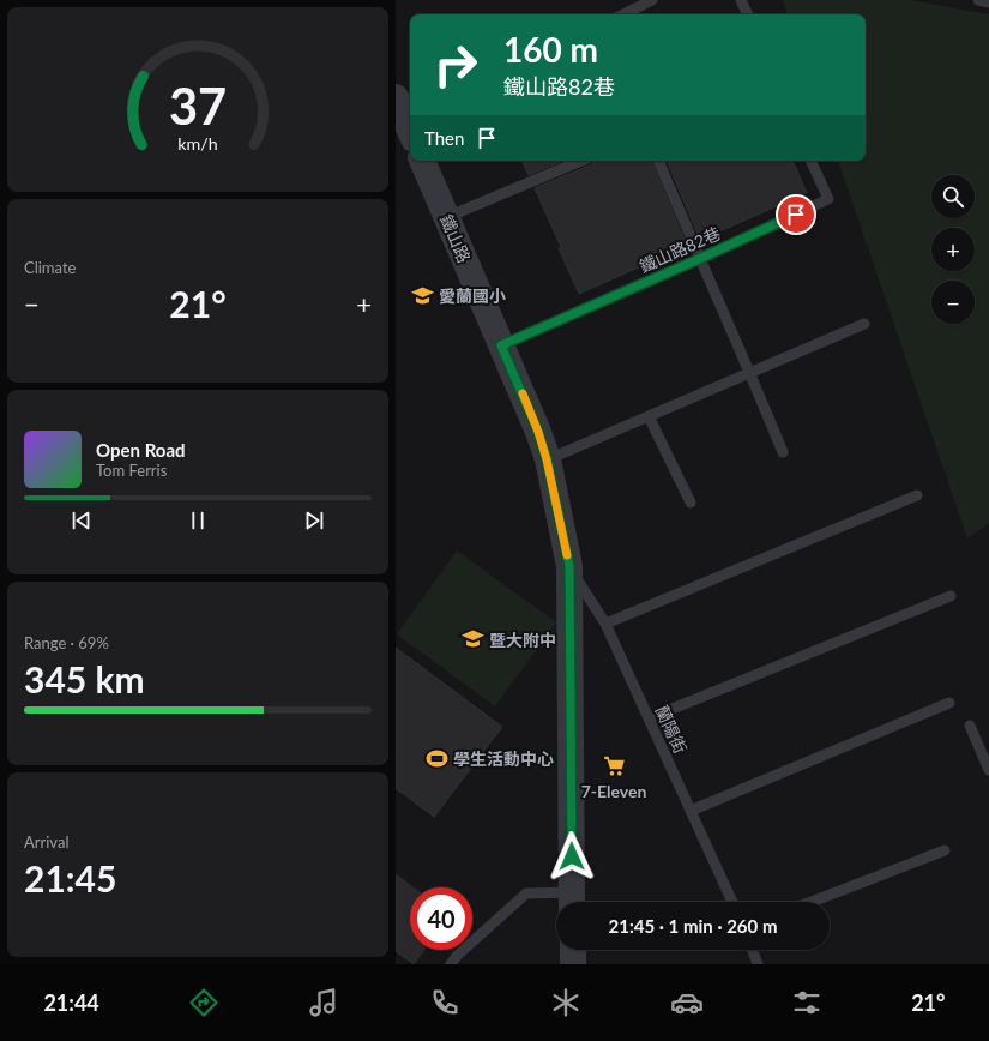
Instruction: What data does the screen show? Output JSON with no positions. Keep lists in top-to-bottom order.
{
  "streets": {
    "street": ["鐵山路"],
    "lane": ["鐵山路82巷", "蘭陽街"]
  },
  "crossings": [
    ["鐵山路", "鐵山路82巷"],
    ["鐵山路", "蘭陽街"]
  ],
  "places": {
    "school or university": ["愛蘭國小", "暨大附中"],
    "sports": ["學生活動中心"],
    "supermarket": ["7-Eleven"]
  },
  "page": {
    "turn": ["160 m", "鐵山路82巷"],
    "then": "Then",
    "map_buttons": ["+", "−"],
    "tile": [
      "Climate",
      ["Range · 69%", "345 km"],
      ["Arrival", "21:45"]
    ],
    "heat": ["−", "21°", "+"],
    "song": ["Open Road", "Tom Ferris"],
    "limit": "40",
    "trip": "21:45 · 1 min · 260 m",
    "tabs": ["21:44", "21°"],
    "gauge": ["37", "km/h"]
  }
}
